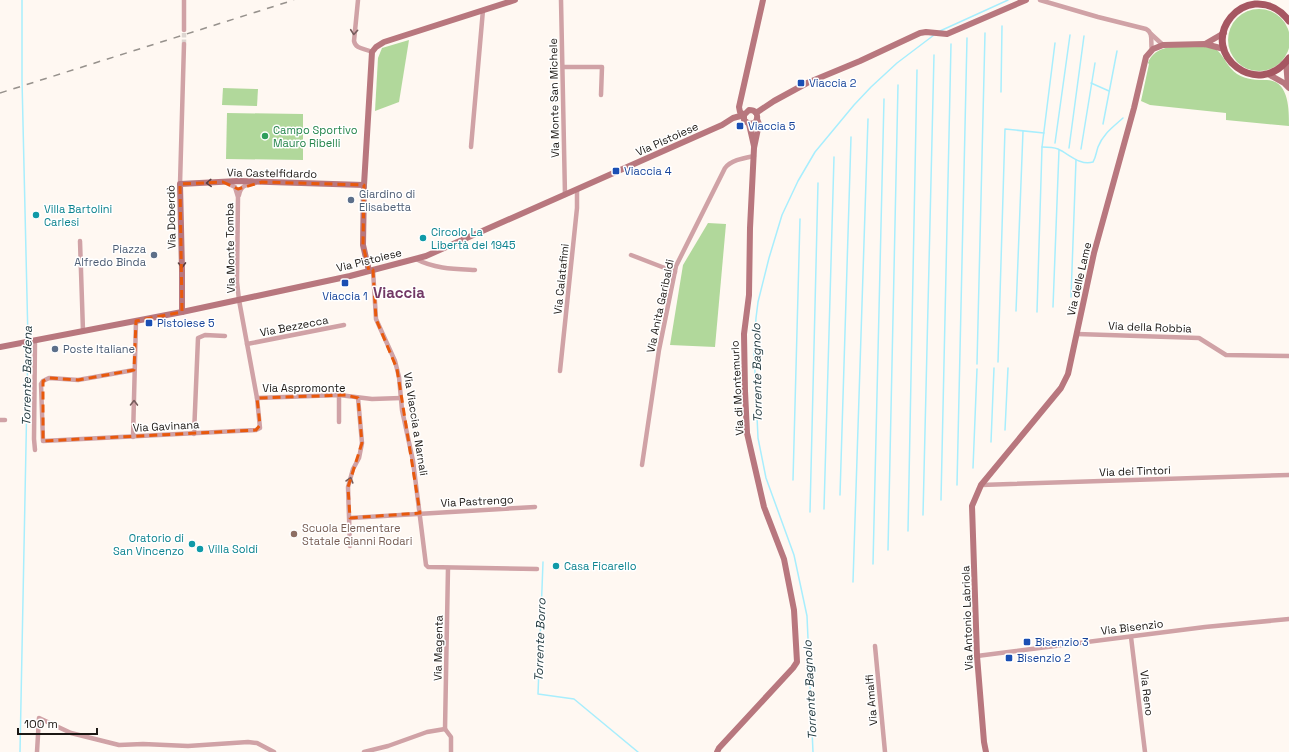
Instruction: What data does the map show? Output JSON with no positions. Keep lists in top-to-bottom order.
{
  "streets": {
    "street": [
      "Via Monte San Michele",
      "Via Pistoiese",
      "Via Castelfidardo",
      "Via Doberdò",
      "Via Monte Tomba",
      "Via Calatafimi",
      "Via delle Lame",
      "Via Anita Garibaldi",
      "Via Bezzecca",
      "Via della Robbia",
      "Via Aspromonte",
      "Via di Montemurlo",
      "Via Viaccia a Narnali",
      "Via Gavinana",
      "Via dei Tintori",
      "Via Pastrengo",
      "Via Antonio Labriola",
      "Via Bisenzio",
      "Via Magenta",
      "Via Reno",
      "Via Amalfi"
    ]
  },
  "crossings": [
    ["Via Monte San Michele", "Via Pistoiese"],
    ["Via Pistoiese", "Via Doberdò"],
    ["Via Pistoiese", "Via Monte Tomba"],
    ["Via Pistoiese", "Via Calatafimi"],
    ["Via Pistoiese", "Via Aspromonte"],
    ["Via Pistoiese", "Via di Montemurlo"],
    ["Via Pistoiese", "Via Viaccia a Narnali"],
    ["Via Castelfidardo", "Via Doberdò"],
    ["Via Castelfidardo", "Via Monte Tomba"],
    ["Via Monte Tomba", "Via Aspromonte"],
    ["Via delle Lame", "Via della Robbia"],
    ["Via delle Lame", "Via dei Tintori"],
    ["Via delle Lame", "Via Antonio Labriola"],
    ["Via Anita Garibaldi", "Via di Montemurlo"],
    ["Via Bezzecca", "Via Aspromonte"],
    ["Via Aspromonte", "Via Viaccia a Narnali"],
    ["Via Aspromonte", "Via Gavinana"],
    ["Via Viaccia a Narnali", "Via Pastrengo"],
    ["Via Viaccia a Narnali", "Via Magenta"],
    ["Via dei Tintori", "Via Antonio Labriola"],
    ["Via Antonio Labriola", "Via Bisenzio"],
    ["Via Bisenzio", "Via Reno"]
  ],
  "one_way": ["Via Doberdò"],
  "districts": ["Viaccia"],
  "water": ["Torrente Bagnolo", "Torrente Bardena", "Torrente Borro"],
  "places": {
    "transit": [
      "Viaccia 2",
      "Viaccia 5",
      "Viaccia 4",
      "Viaccia 1",
      "Pistoiese 5",
      "Bisenzio 3",
      "Bisenzio 2"
    ],
    "other": [
      "Campo Sportivo Mauro Ribelli",
      "Giardino di Elisabetta",
      "Villa Bartolini Carlesi",
      "Circolo La Libertà del 1945",
      "Piazza Alfredo Binda",
      "Poste Italiane",
      "Scuola Elementare Statale Gianni Rodari",
      "Oratorio di San Vincenzo",
      "Villa Soldi",
      "Casa Ficarello"
    ]
  },
  "scale_bar": "100 m"
}
